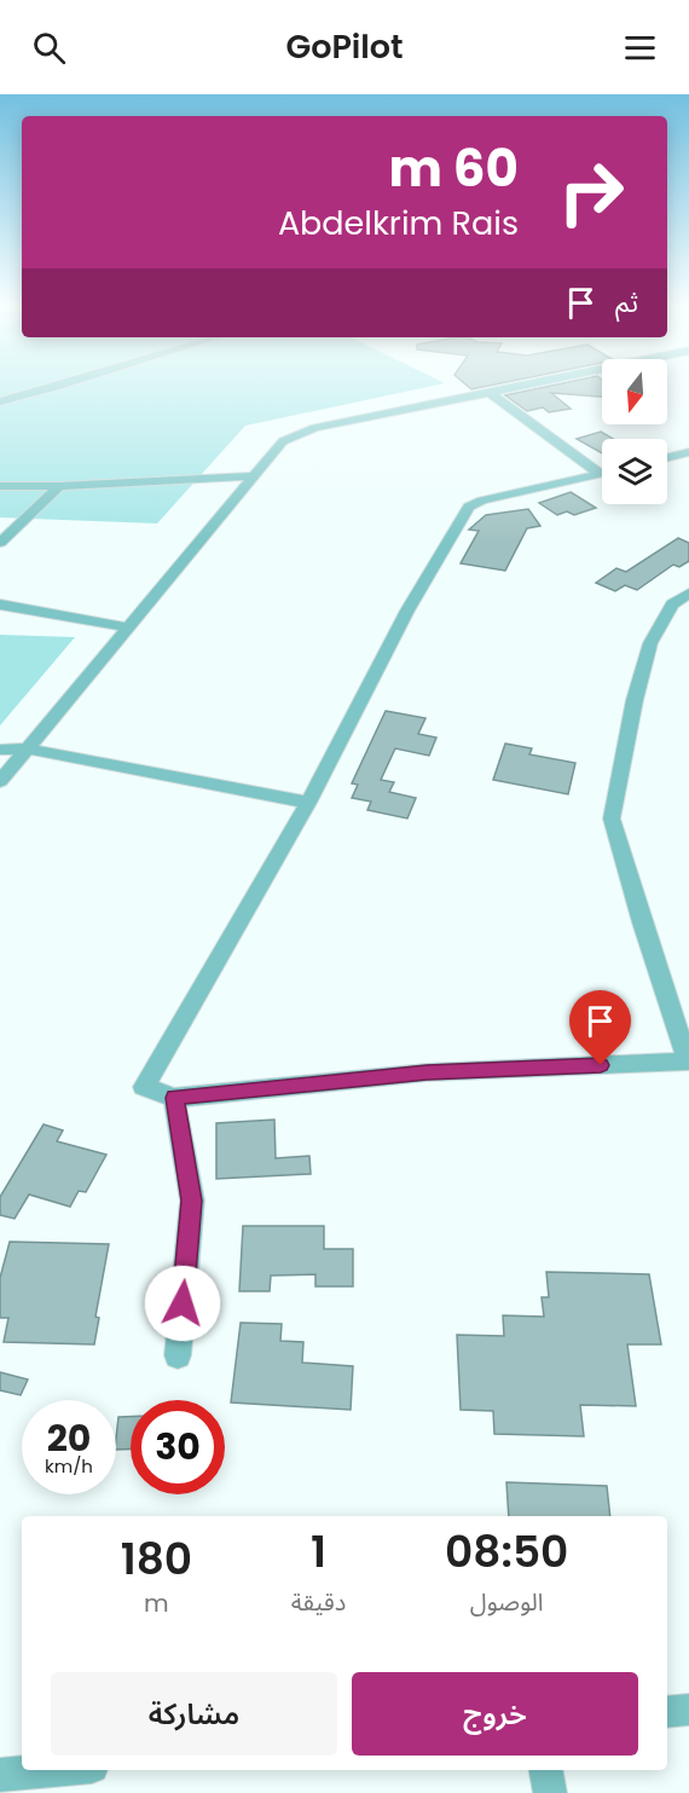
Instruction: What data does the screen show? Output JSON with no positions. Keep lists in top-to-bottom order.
{
  "north": "bottom",
  "page": {
    "header": "GoPilot",
    "turn": ["60 m", "Abdelkrim Rais"],
    "then": "ثم",
    "speed": "20 km/h",
    "limit": "30",
    "eta": [
      "08:50",
      "الوصول",
      "1",
      "دقيقة",
      "180",
      "m"
    ],
    "buttons": ["خروج", "مشاركة"]
  }
}
